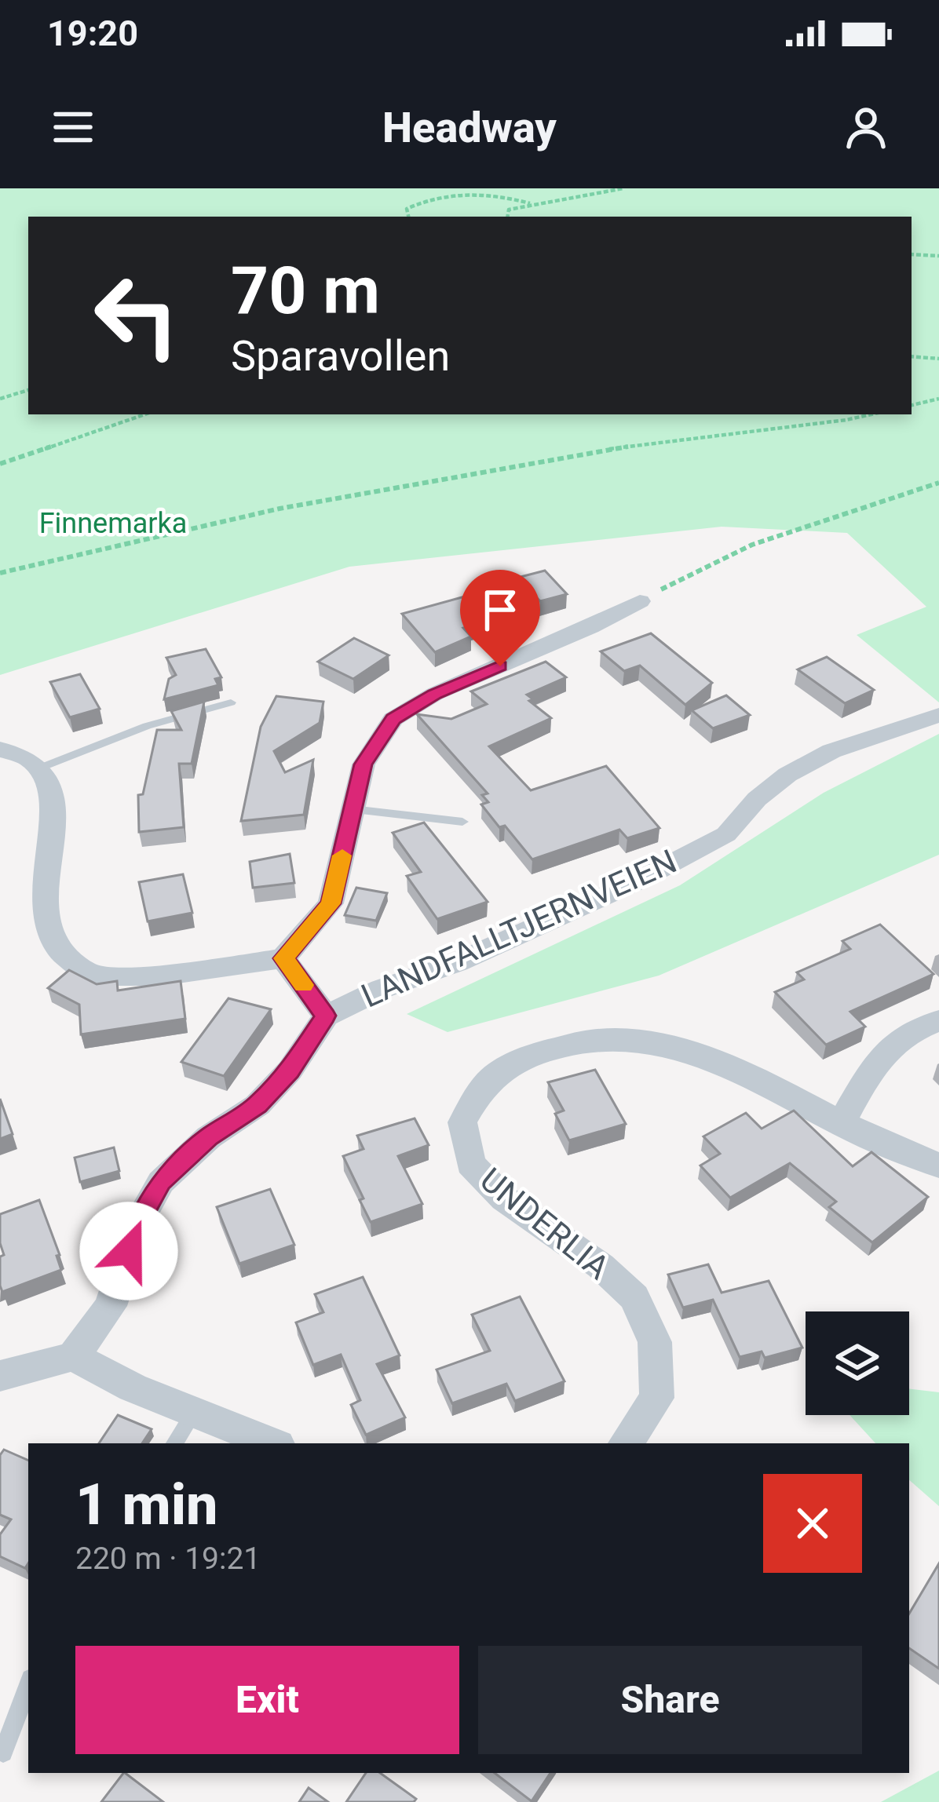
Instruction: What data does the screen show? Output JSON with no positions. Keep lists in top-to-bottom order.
{
  "streets": {
    "street": ["LANDFALLTJERNVEIEN", "UNDERLIA"]
  },
  "parks": ["Finnemarka"],
  "page": {
    "status": "19:20",
    "header": "Headway",
    "turn": ["70 m", "Sparavollen"],
    "heading": ["1 min", "220 m · 19:21"],
    "buttons": ["Exit", "Share"]
  }
}
